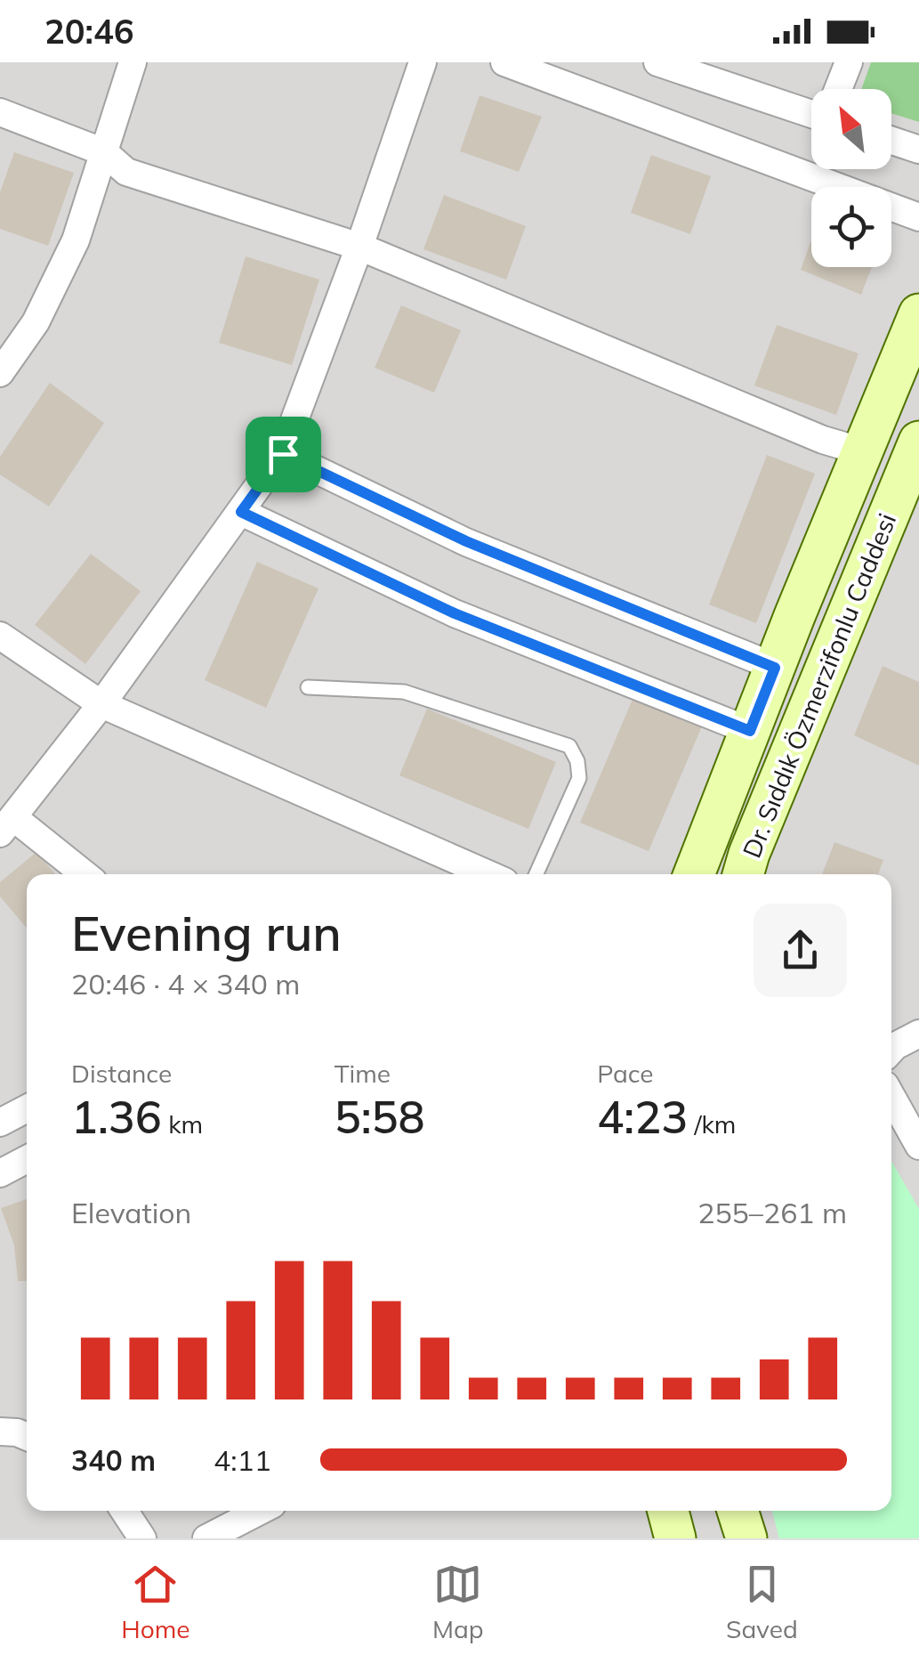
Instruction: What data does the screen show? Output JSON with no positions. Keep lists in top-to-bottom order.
{
  "streets": {
    "main road": ["Dr. Sıddık Özmerzifonlu Caddesi"]
  },
  "north": "top left",
  "page": {
    "status": "20:46",
    "heading": ["Evening run", "20:46 · 4 × 340 m"],
    "stats": [
      ["Distance", "1.36 km"],
      ["Time", "5:58"],
      ["Pace", "4:23 /km"]
    ],
    "chart": ["Elevation", "255–261 m"],
    "list": [
      {
        "name": "340 m",
        "note": "4:11"
      }
    ],
    "tabs": ["Home", "Map", "Saved"]
  }
}
